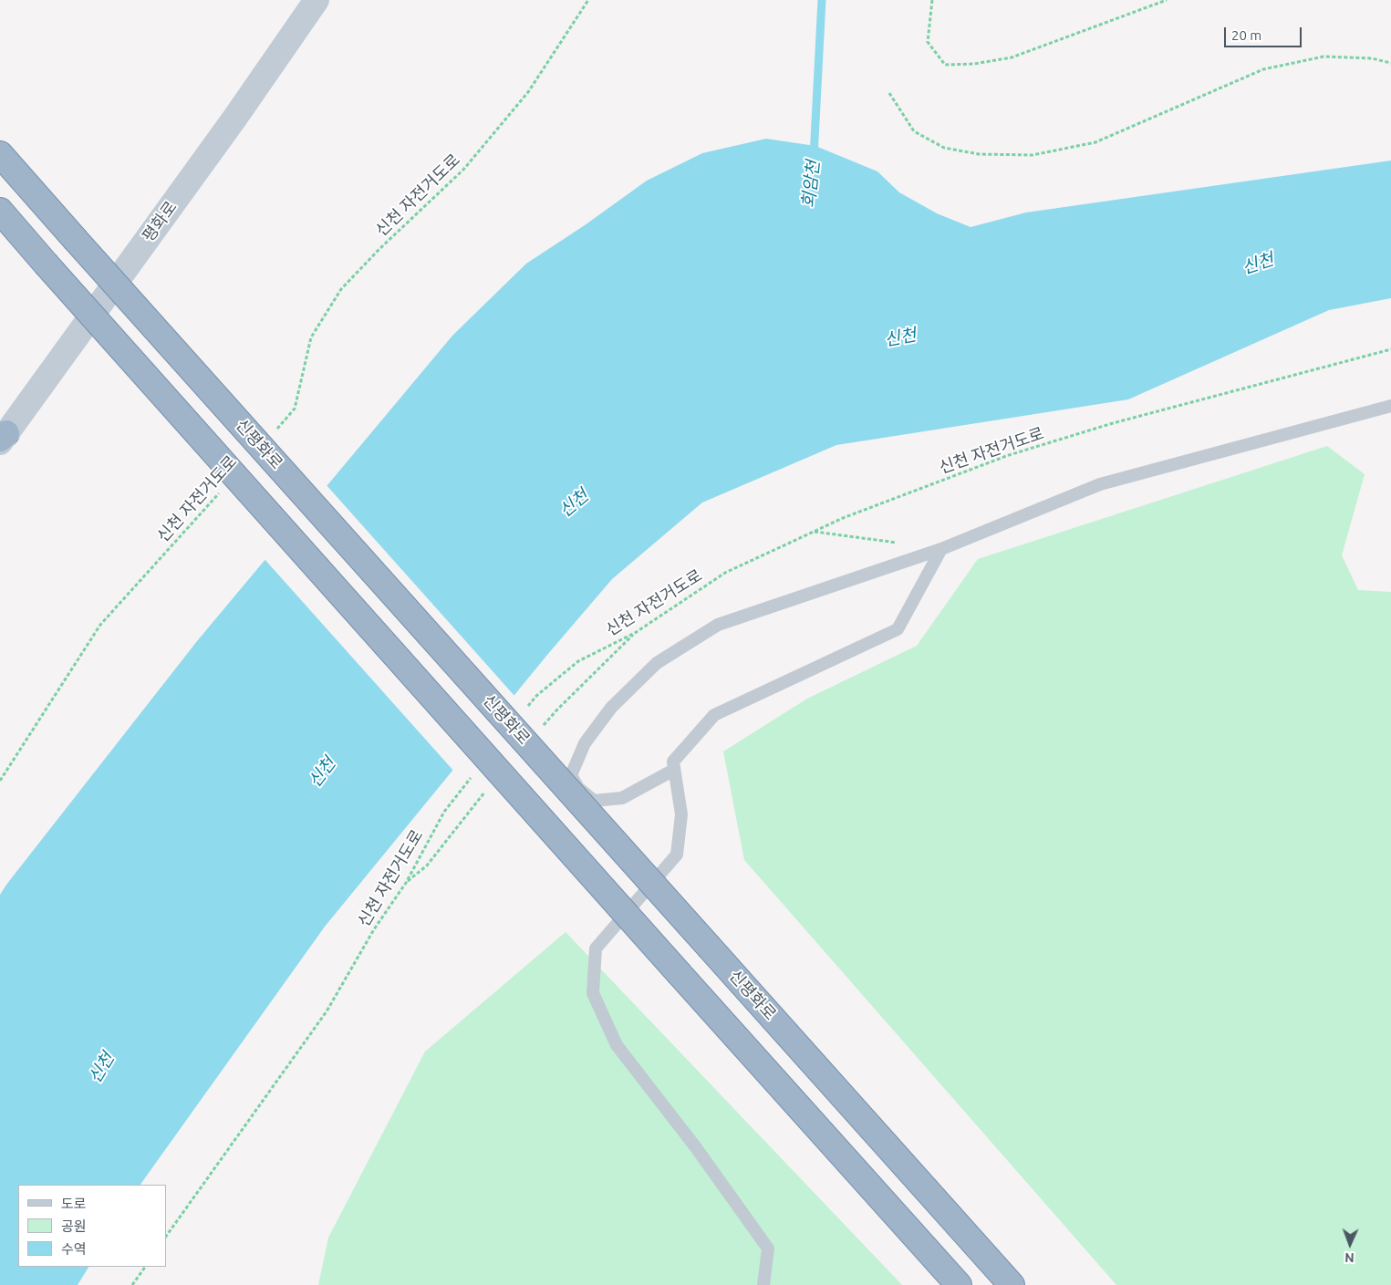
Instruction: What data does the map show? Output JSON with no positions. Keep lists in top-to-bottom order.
{
  "streets": {
    "highway": ["신평화로"],
    "main road": ["평화로"],
    "path": ["신천 자전거도로"]
  },
  "water": ["회암천", "신천"],
  "legend": ["도로", "공원", "수역"],
  "scale_bar": "20 m",
  "north": "bottom"
}
